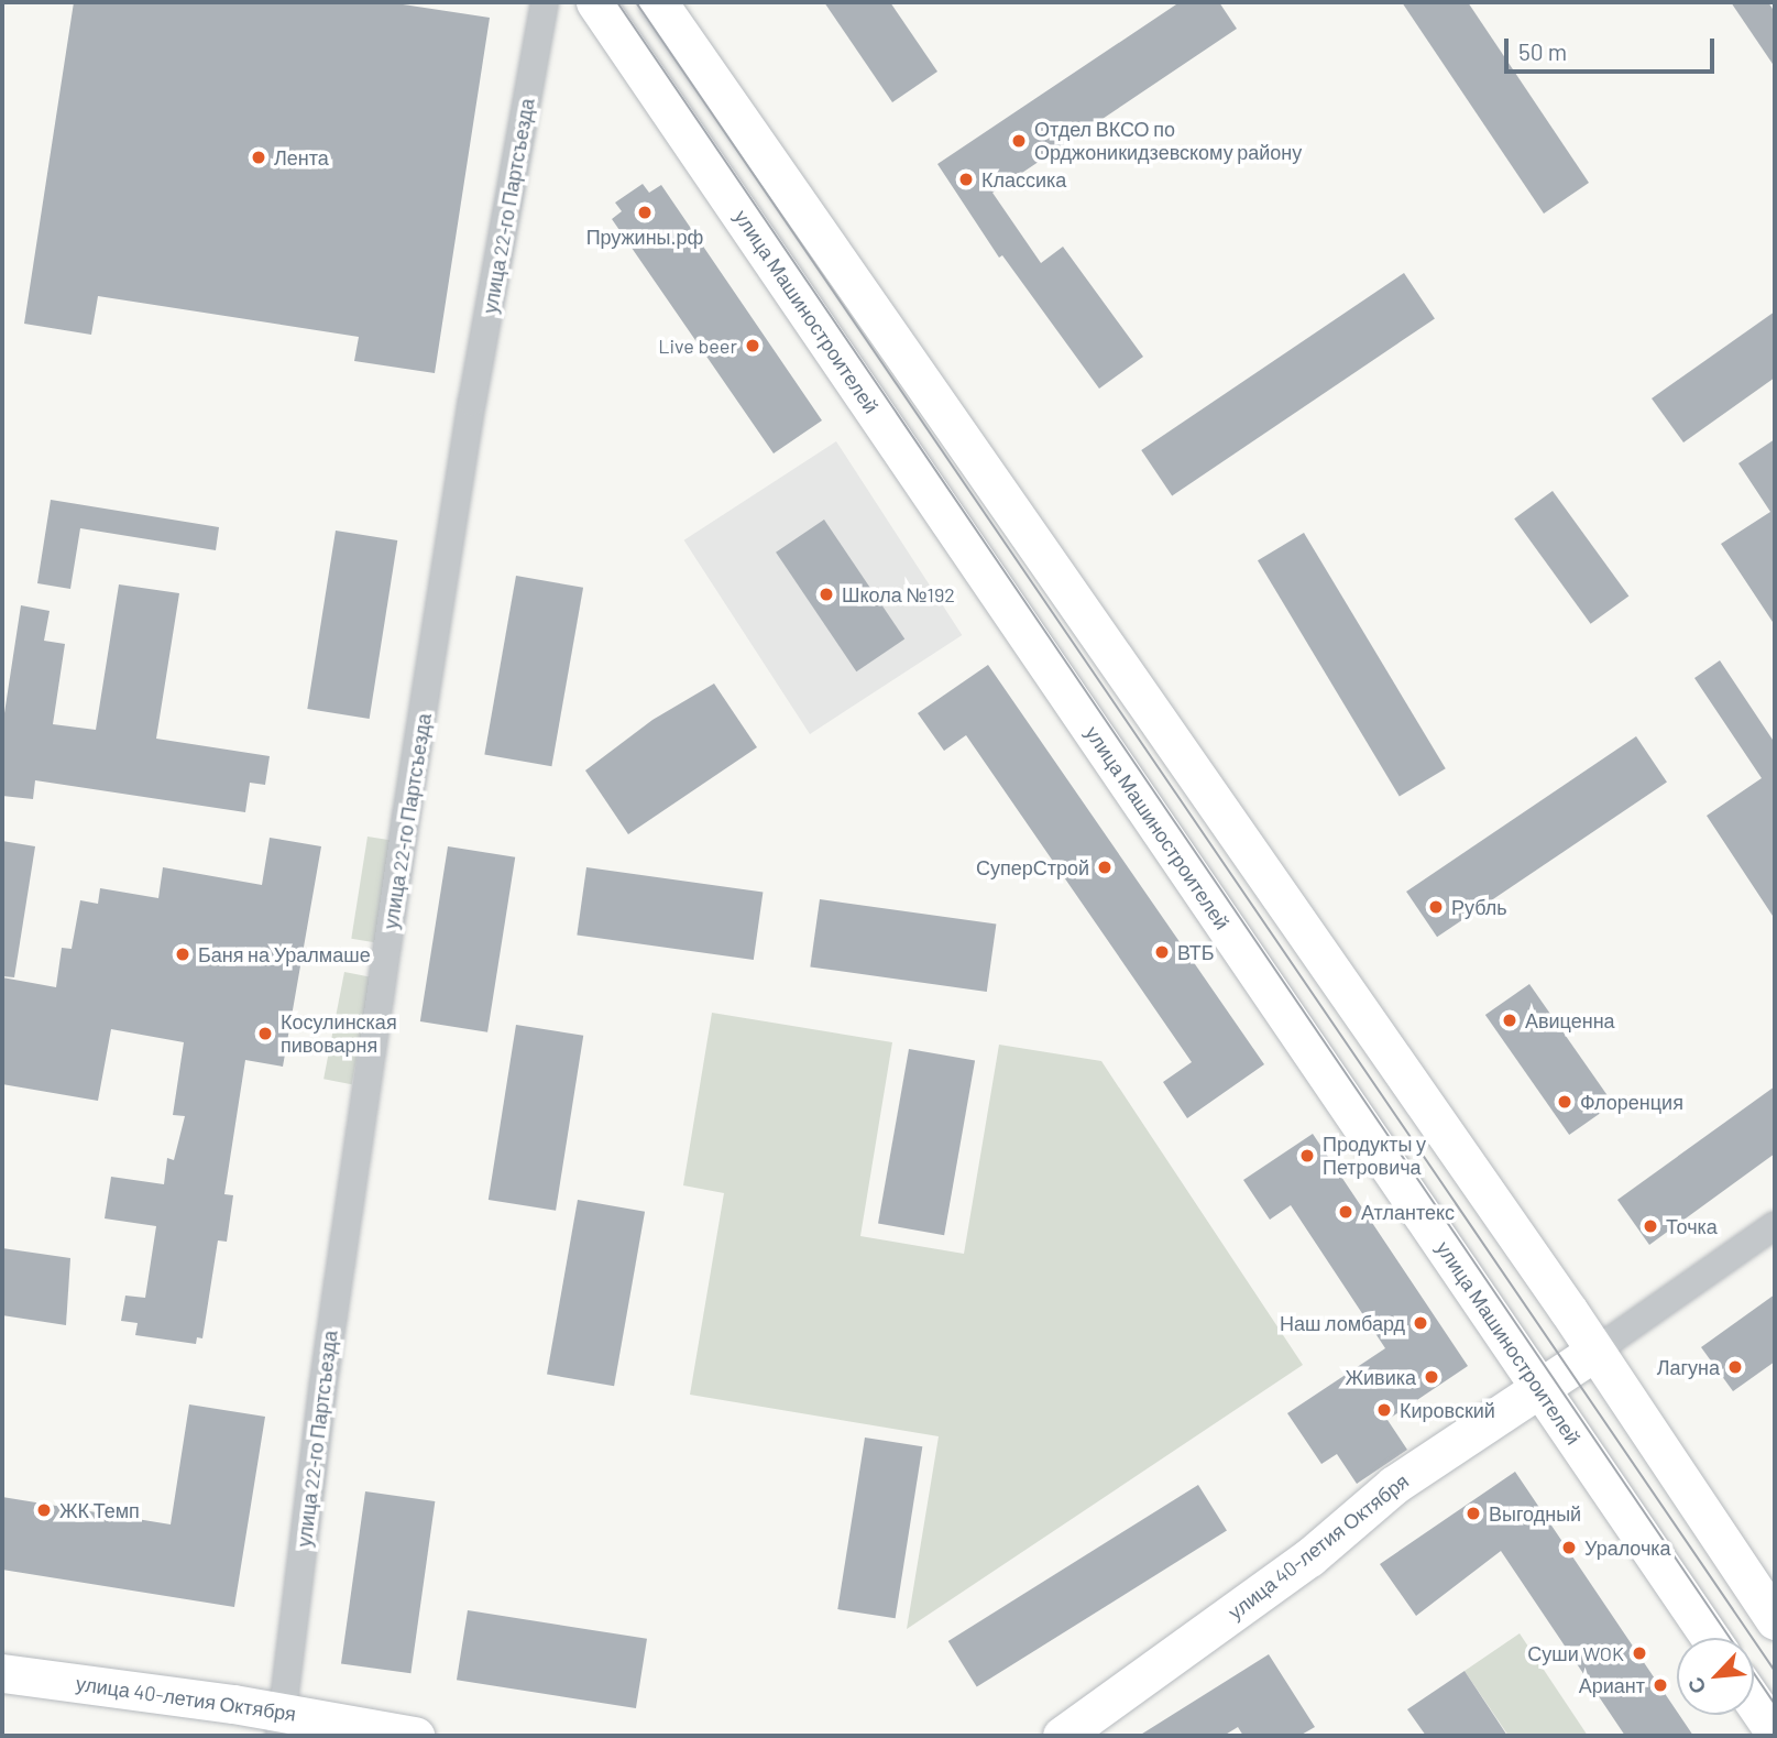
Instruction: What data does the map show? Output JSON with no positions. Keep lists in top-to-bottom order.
{
  "streets": {
    "main road": ["улица Машиностроителей", "улица 40-летия Октября"],
    "street": ["улица 22-го Партсъезда"]
  },
  "crossings": [
    ["улица 22-го Партсъезда", "улица 40-летия Октября"],
    ["улица Машиностроителей", "улица 40-летия Октября"]
  ],
  "places": [
    "Отдел ВКСО по Орджоникидзевскому району",
    "Лента",
    "Классика",
    "Пружины.рф",
    "Live beer",
    "Школа №192",
    "СуперСтрой",
    "Рубль",
    "ВТБ",
    "Баня на Уралмаше",
    "Авиценна",
    "Косулинская пивоварня",
    "Флоренция",
    "Продукты у Петровича",
    "Атлантекс",
    "Точка",
    "Наш ломбард",
    "Лагуна",
    "Живика",
    "Кировский",
    "ЖК Темп",
    "Выгодный",
    "Уралочка",
    "Суши WOK",
    "Ариант"
  ],
  "scale_bar": "50 m",
  "north": "bottom left"
}
